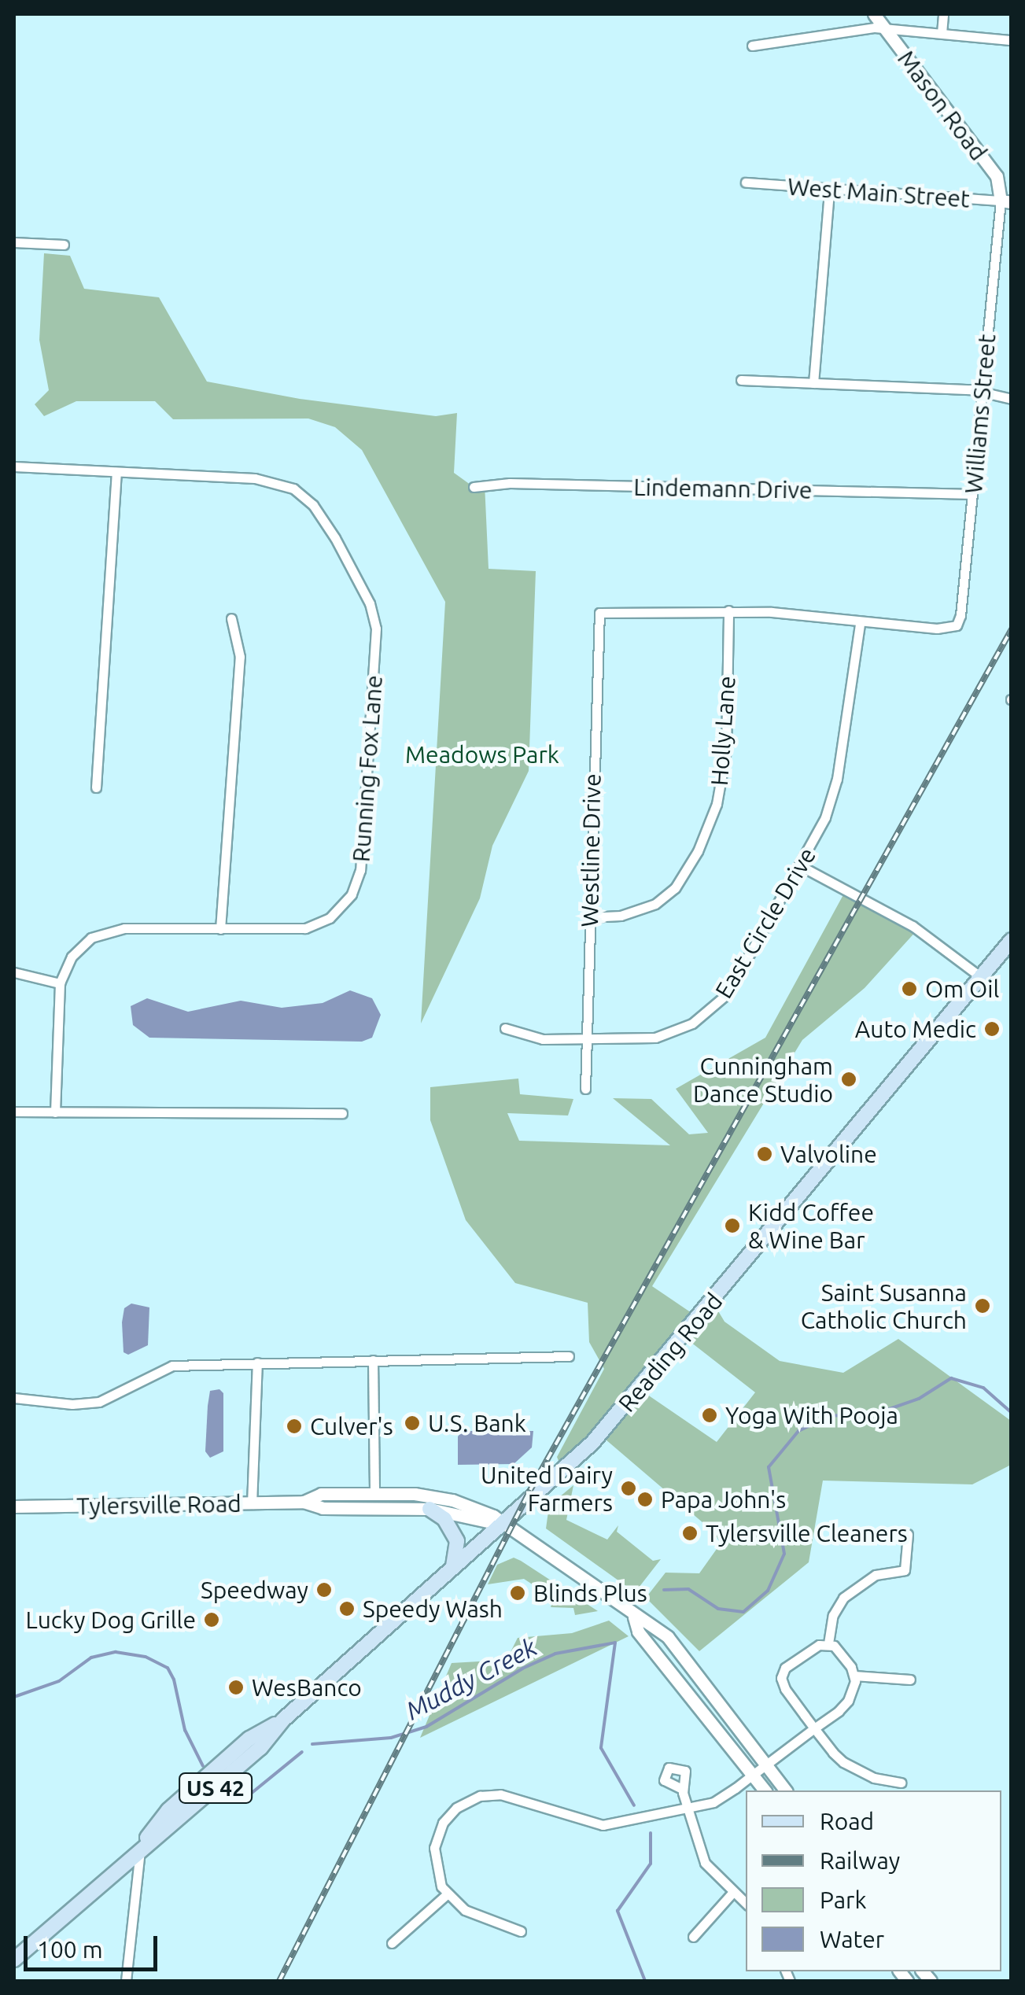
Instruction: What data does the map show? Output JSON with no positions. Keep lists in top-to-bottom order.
{
  "streets": {
    "main road": [
      "Mason Road",
      "Reading Road",
      "Tylersville Road",
      "US 42"
    ],
    "street": [
      "West Main Street",
      "Williams Street",
      "Lindemann Drive",
      "Holly Lane",
      "Running Fox Lane",
      "Westline Drive",
      "East Circle Drive"
    ]
  },
  "crossings": [
    ["Mason Road", "West Main Street"],
    ["Mason Road", "Williams Street"],
    ["West Main Street", "Williams Street"],
    ["Williams Street", "Lindemann Drive"],
    ["Williams Street", "East Circle Drive"],
    ["Holly Lane", "Westline Drive"],
    ["Westline Drive", "East Circle Drive"],
    ["Reading Road", "Tylersville Road"]
  ],
  "water": ["Muddy Creek"],
  "parks": ["Meadows Park"],
  "places": [
    "Om Oil",
    "Auto Medic",
    "Cunningham Dance Studio",
    "Valvoline",
    "Kidd Coffee & Wine Bar",
    "Saint Susanna Catholic Church",
    "Yoga With Pooja",
    "U.S. Bank",
    "Culver's",
    "United Dairy Farmers",
    "Papa John's",
    "Tylersville Cleaners",
    "Speedway",
    "Blinds Plus",
    "Speedy Wash",
    "Lucky Dog Grille",
    "WesBanco"
  ],
  "legend": [
    "Road",
    "Railway",
    "Park",
    "Water"
  ],
  "scale_bar": "100 m"
}
